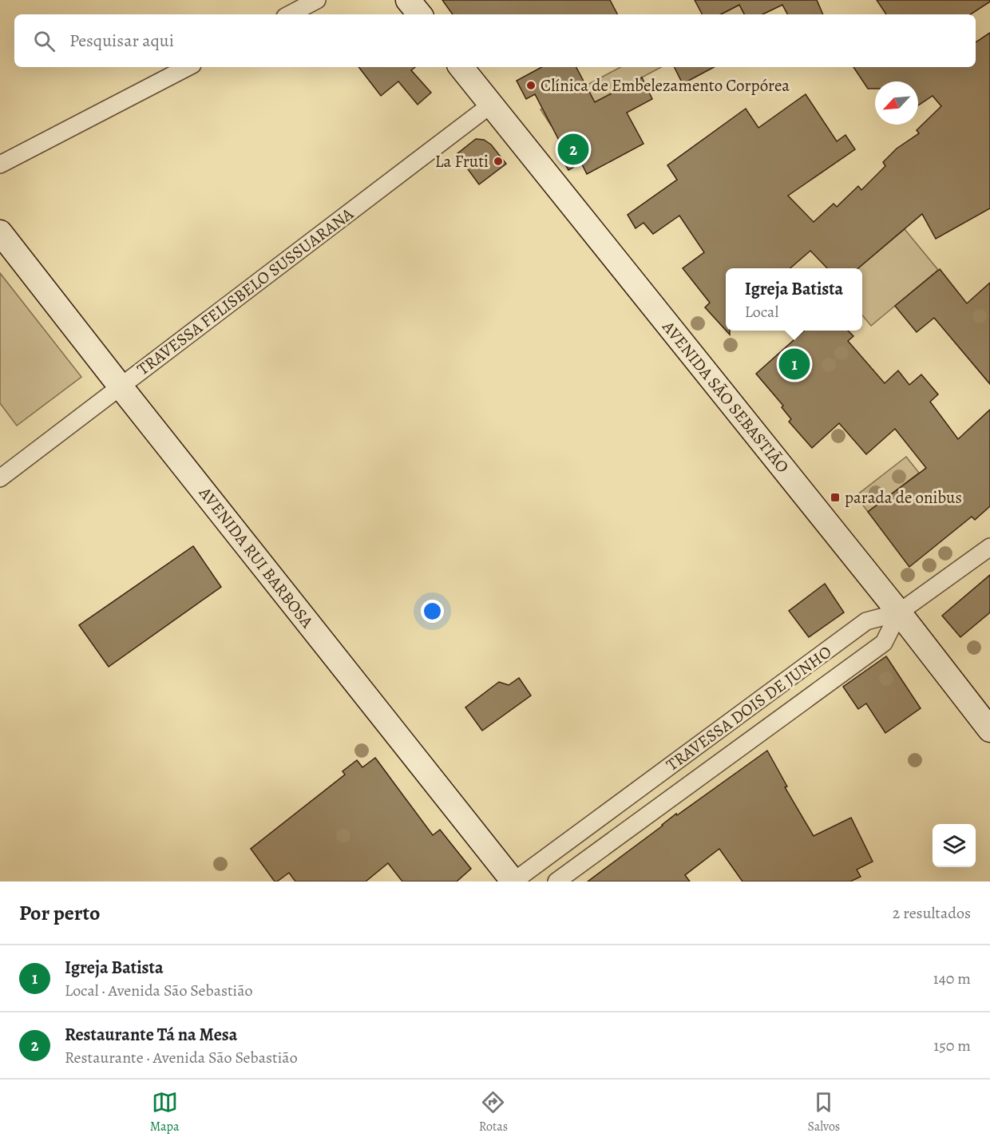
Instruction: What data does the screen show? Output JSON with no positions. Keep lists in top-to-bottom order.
{
  "streets": {
    "main road": ["AVENIDA SÃO SEBASTIÃO", "AVENIDA RUI BARBOSA"],
    "street": ["TRAVESSA FELISBELO SUSSUARANA", "TRAVESSA DOIS DE JUNHO"]
  },
  "crossings": [
    ["TRAVESSA FELISBELO SUSSUARANA", "AVENIDA SÃO SEBASTIÃO"],
    ["TRAVESSA FELISBELO SUSSUARANA", "AVENIDA RUI BARBOSA"],
    ["AVENIDA SÃO SEBASTIÃO", "TRAVESSA DOIS DE JUNHO"],
    ["AVENIDA RUI BARBOSA", "TRAVESSA DOIS DE JUNHO"]
  ],
  "places": {
    "other": ["Clínica de Embelezamento Corpórea", "La Fruti"],
    "transit": ["parada de onibus"]
  },
  "north": "bottom left",
  "page": {
    "search": "Pesquisar aqui",
    "pins": ["2", "1"],
    "popup": ["Igreja Batista", "Local"],
    "heading": ["Por perto", "2 resultados"],
    "list": [
      {
        "mark": "1",
        "name": "Igreja Batista",
        "note": "Local · Avenida São Sebastião",
        "value": "140 m"
      },
      {
        "mark": "2",
        "name": "Restaurante Tá na Mesa",
        "note": "Restaurante · Avenida São Sebastião",
        "value": "150 m"
      }
    ],
    "nav": ["Mapa", "Rotas", "Salvos"]
  }
}
